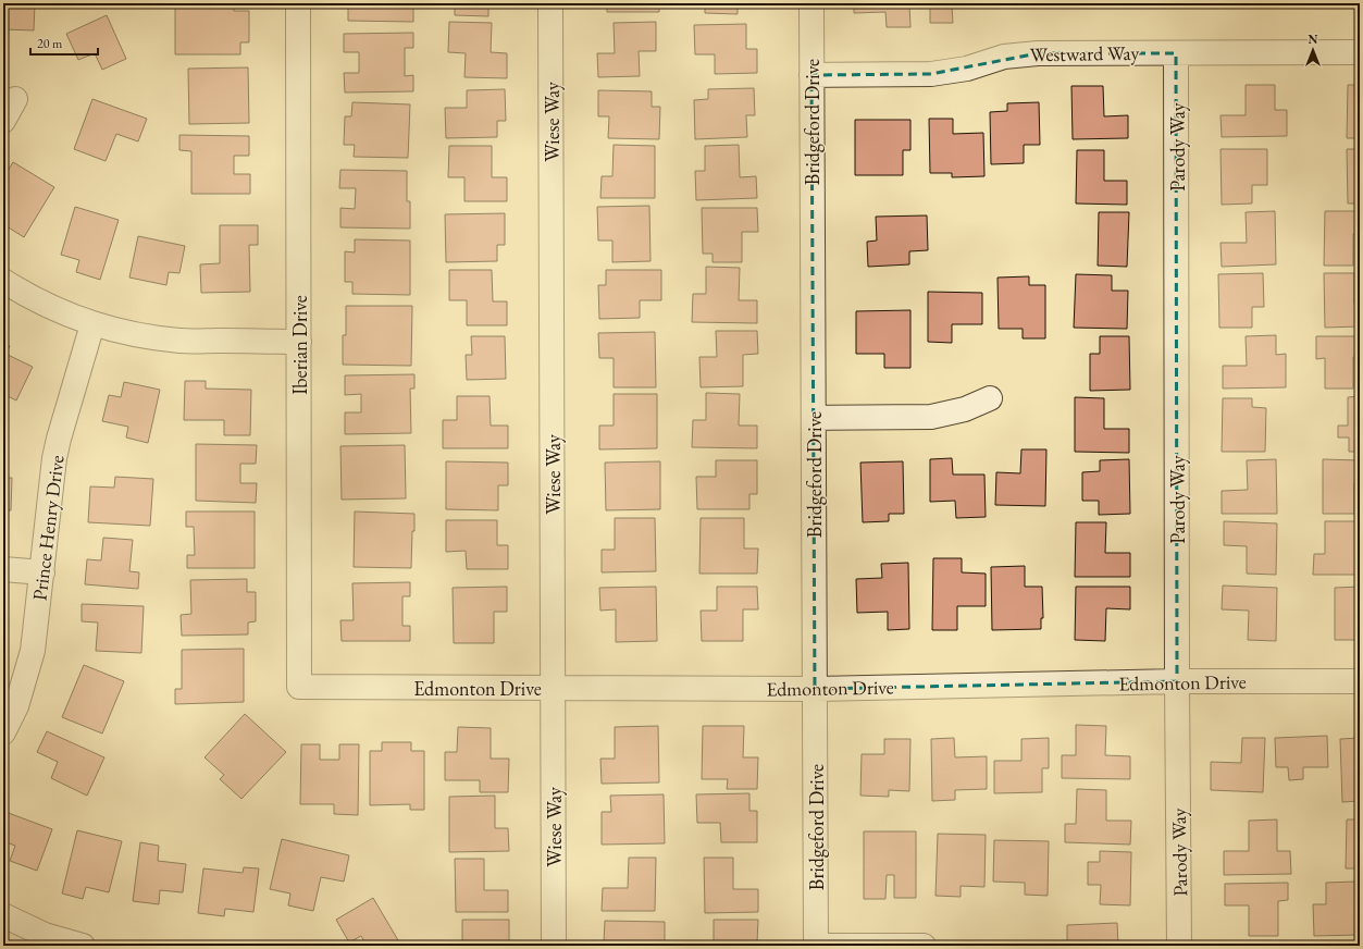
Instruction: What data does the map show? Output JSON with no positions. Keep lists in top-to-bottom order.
{
  "streets": {
    "street": [
      "Westward Way",
      "Wiese Way",
      "Bridgeford Drive",
      "Parody Way",
      "Iberian Drive",
      "Prince Henry Drive",
      "Edmonton Drive"
    ]
  },
  "crossings": [
    ["Westward Way", "Bridgeford Drive"],
    ["Westward Way", "Parody Way"],
    ["Wiese Way", "Edmonton Drive"],
    ["Bridgeford Drive", "Edmonton Drive"],
    ["Parody Way", "Edmonton Drive"],
    ["Iberian Drive", "Edmonton Drive"]
  ],
  "scale_bar": "20 m",
  "north": "top"
}
